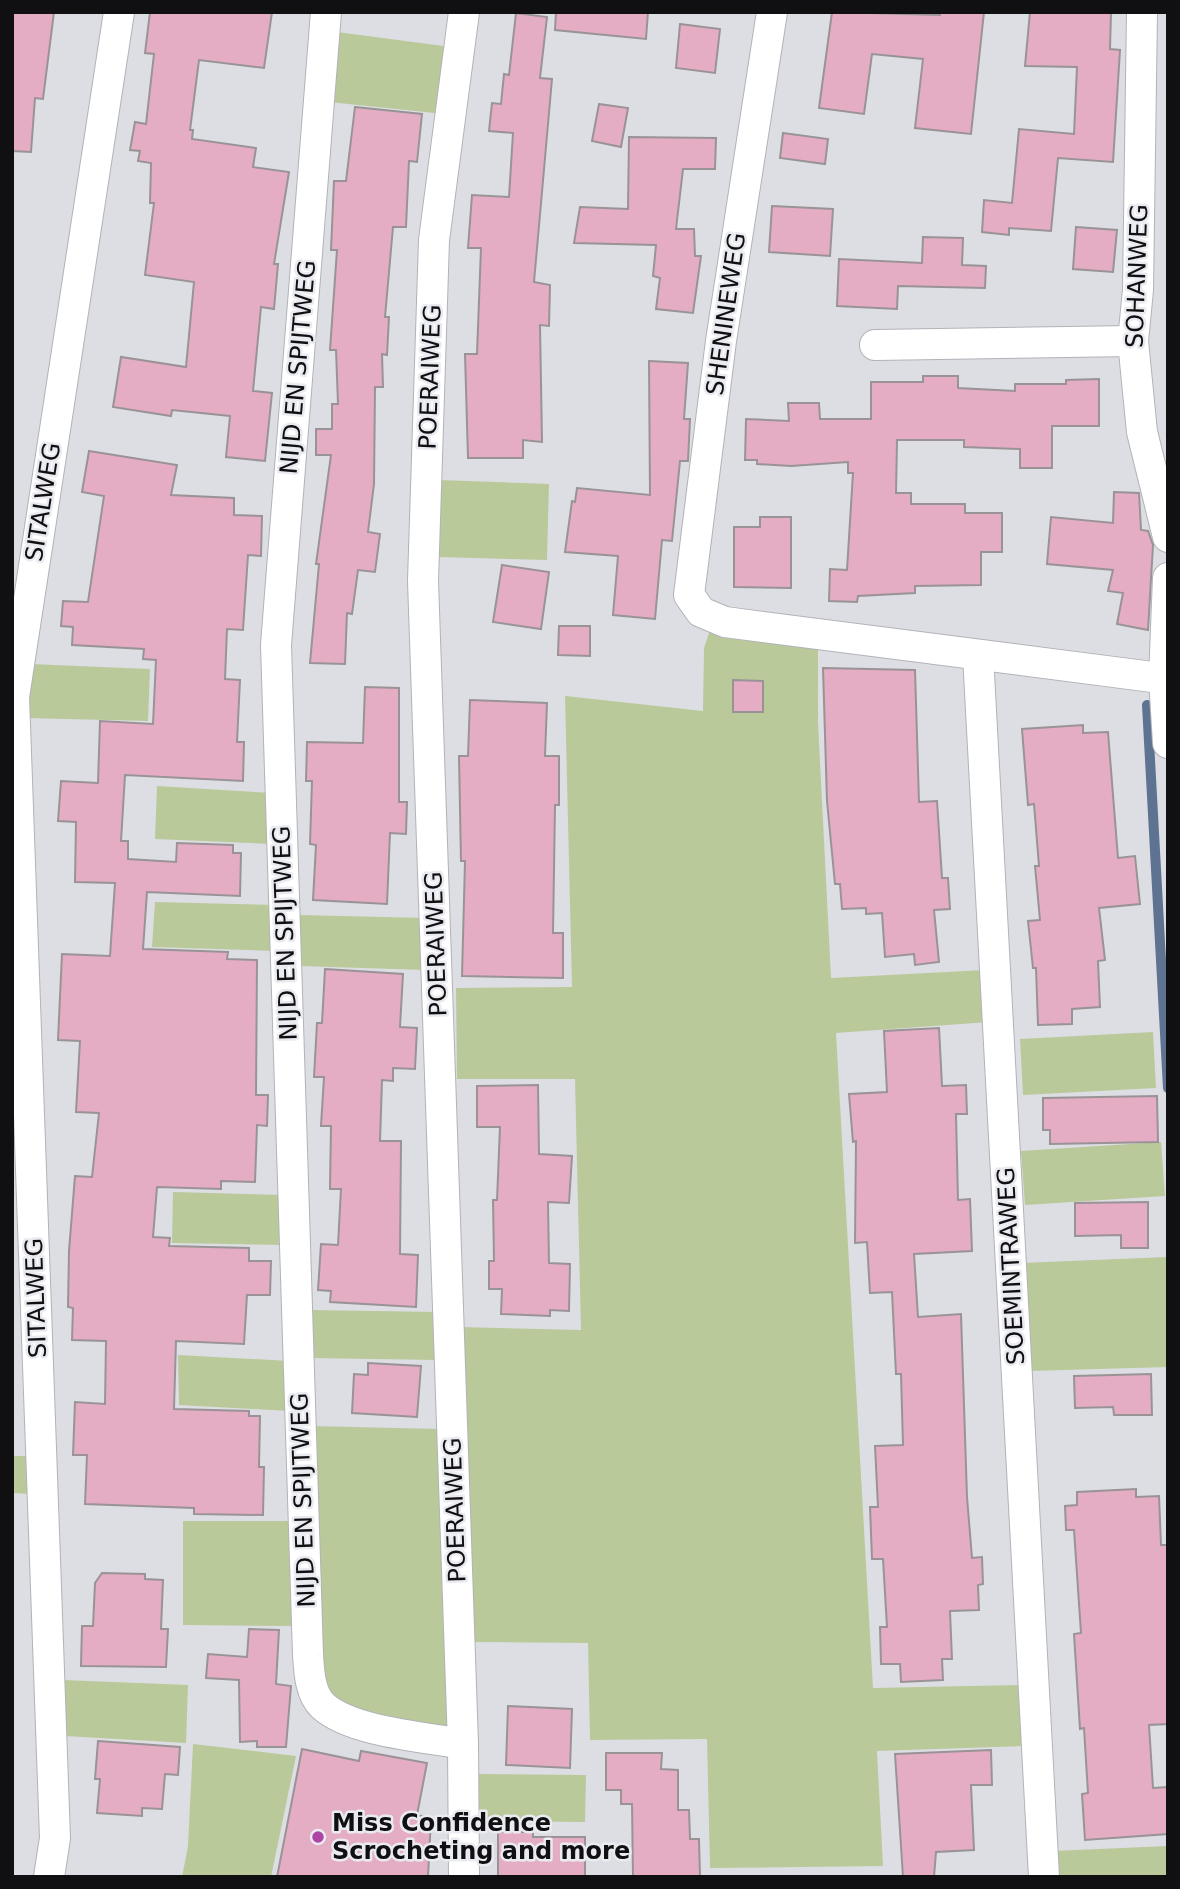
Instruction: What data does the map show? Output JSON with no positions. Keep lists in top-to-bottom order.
{
  "streets": {
    "street": [
      "SOHANWEG",
      "SHENINEWEG",
      "NIJD EN SPIJTWEG",
      "POERAIWEG",
      "SITALWEG",
      "SOEMINTRAWEG"
    ]
  },
  "crossings": [
    ["SHENINEWEG", "SOEMINTRAWEG"],
    ["NIJD EN SPIJTWEG", "POERAIWEG"]
  ],
  "places": ["Miss Confidence Scrocheting and more"]
}
